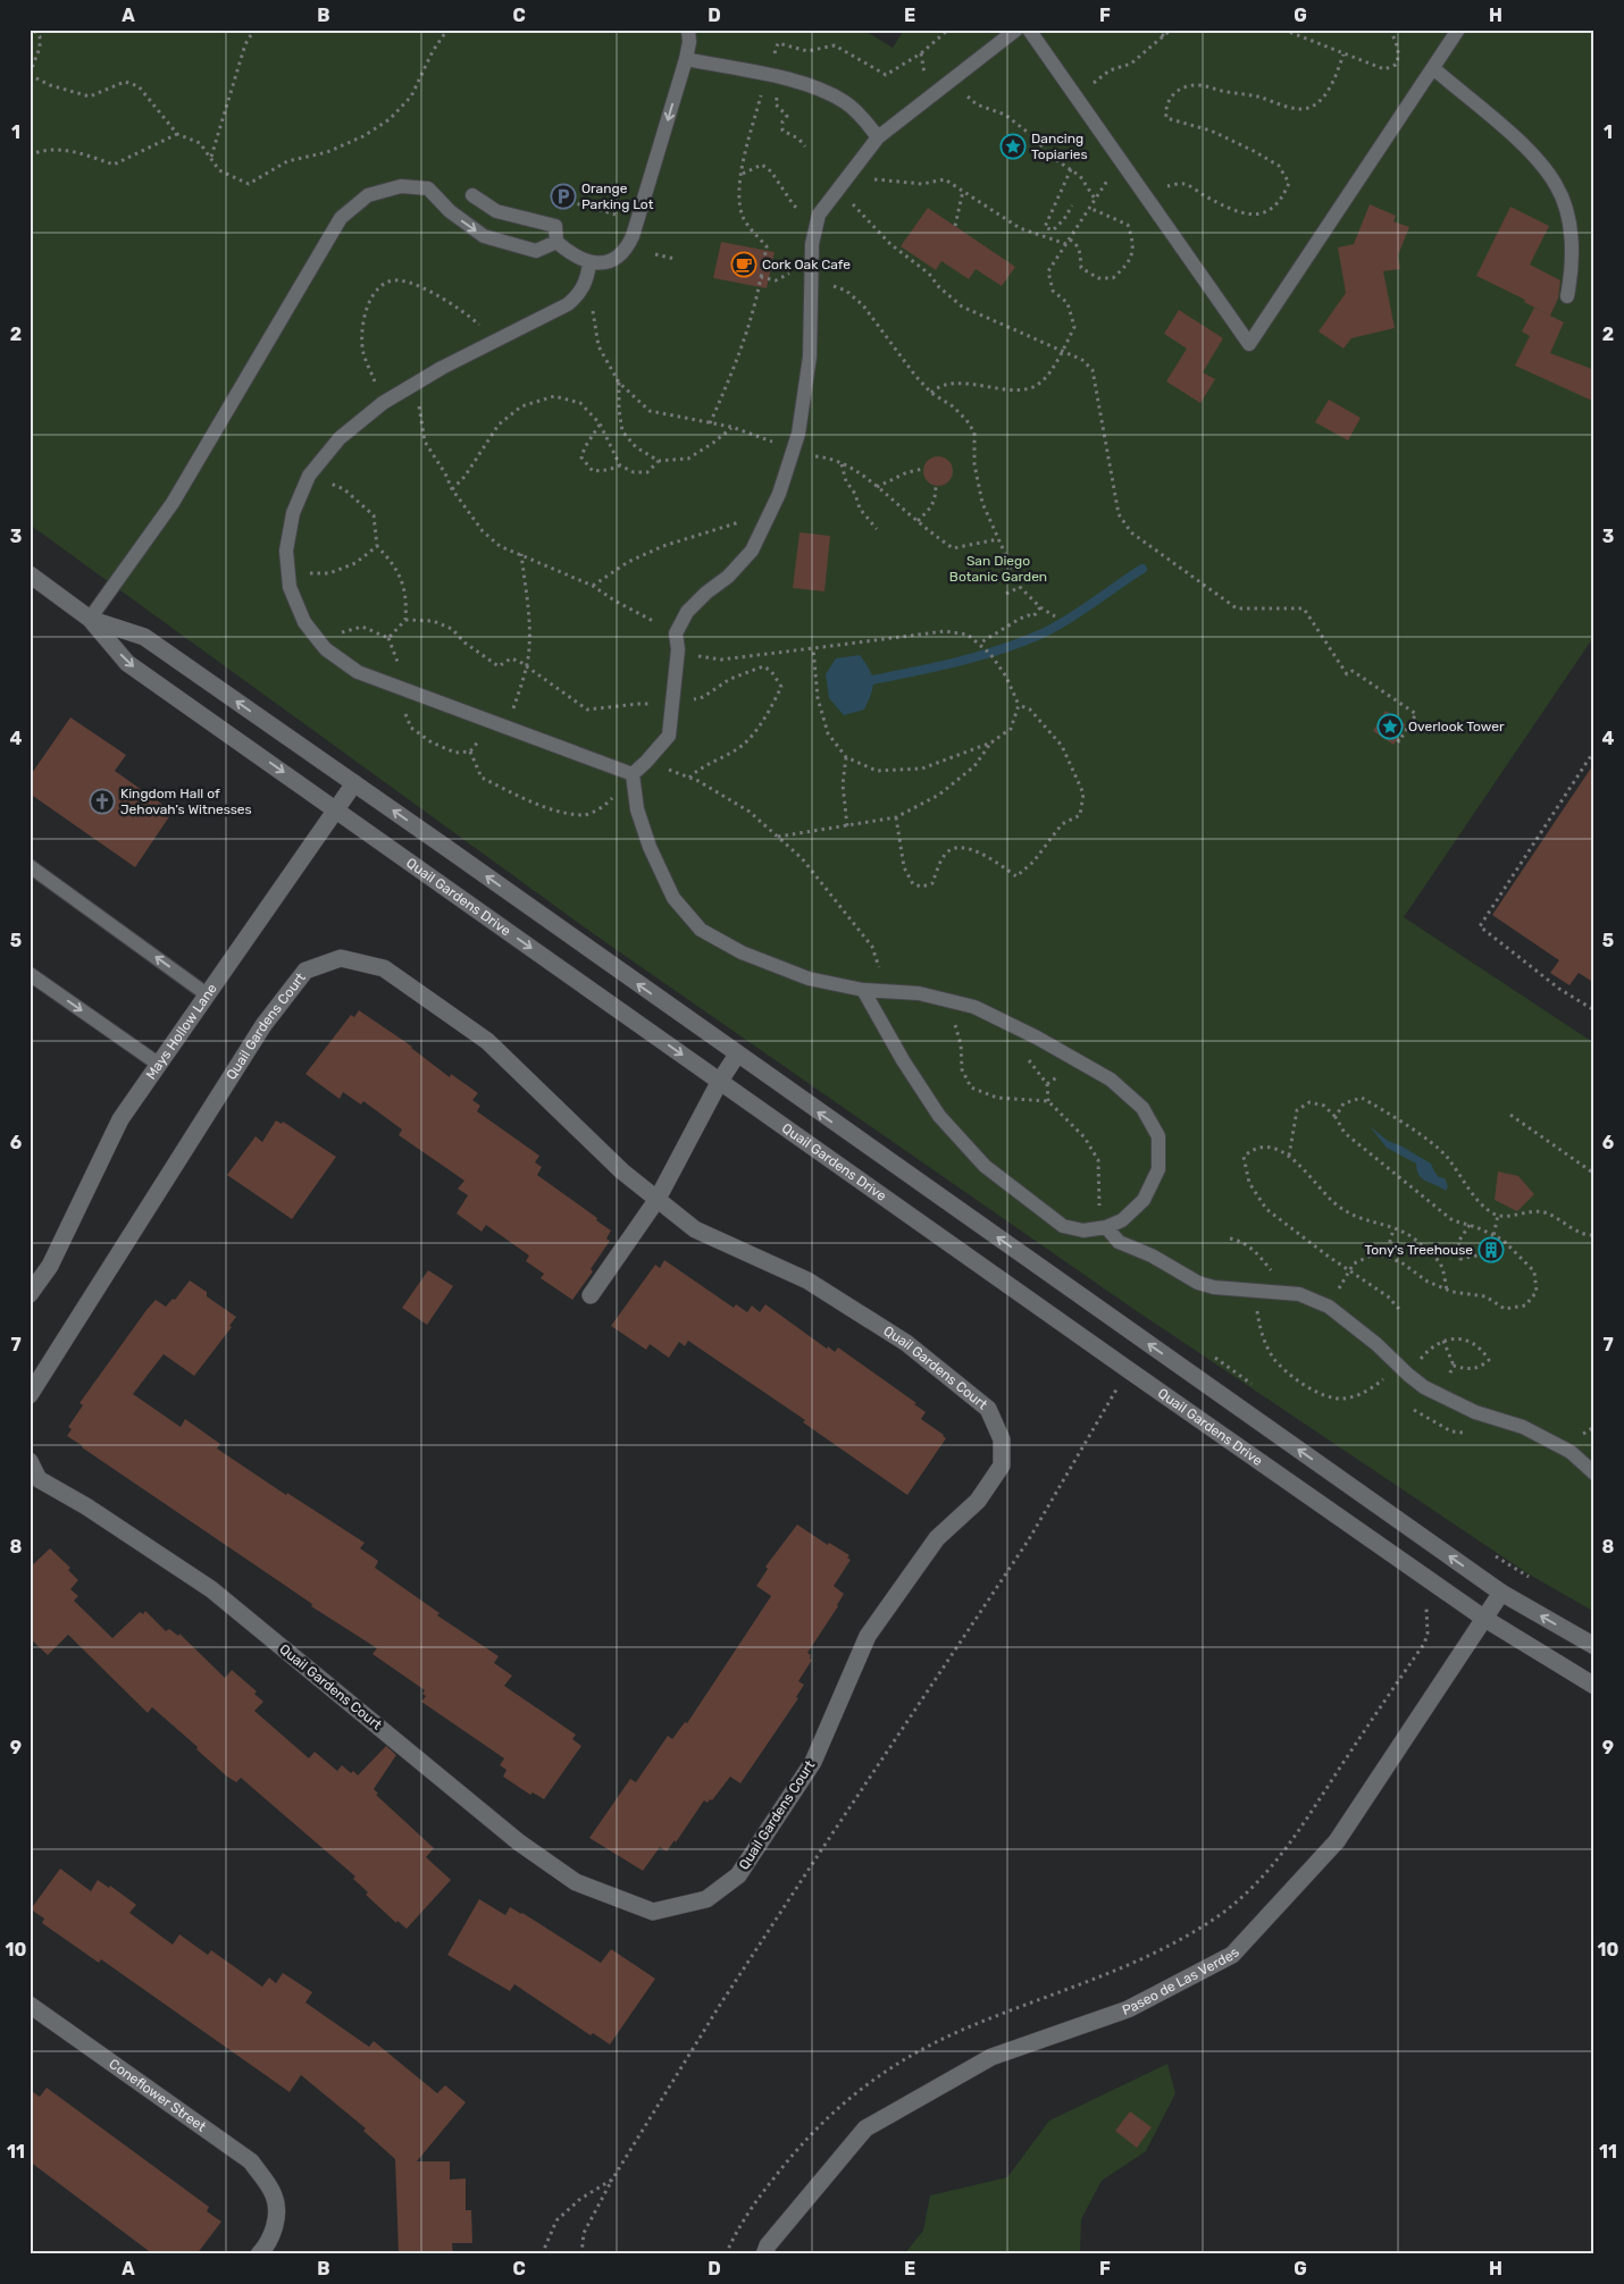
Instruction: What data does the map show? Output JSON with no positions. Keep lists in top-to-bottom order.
{
  "streets": {
    "street": [
      "Quail Gardens Drive",
      "Quail Gardens Court",
      "Mays Hollow Lane",
      "Paseo de Las Verdes",
      "Coneflower Street"
    ]
  },
  "crossings": [
    ["Quail Gardens Drive", "Mays Hollow Lane"],
    ["Quail Gardens Drive", "Paseo de Las Verdes"]
  ],
  "parks": ["San Diego Botanic Garden"],
  "places": {
    "place": ["Dancing Topiaries", "Overlook Tower"],
    "parking": ["Orange Parking Lot"],
    "cafe": ["Cork Oak Cafe"],
    "church": ["Kingdom Hall of Jehovah’s Witnesses"],
    "building": ["Tony's Treehouse"]
  },
  "grid": {
    "columns": [
      "A",
      "B",
      "C",
      "D",
      "E",
      "F",
      "G",
      "H"
    ],
    "rows": [
      "1",
      "2",
      "3",
      "4",
      "5",
      "6",
      "7",
      "8",
      "9",
      "10",
      "11"
    ]
  }
}
